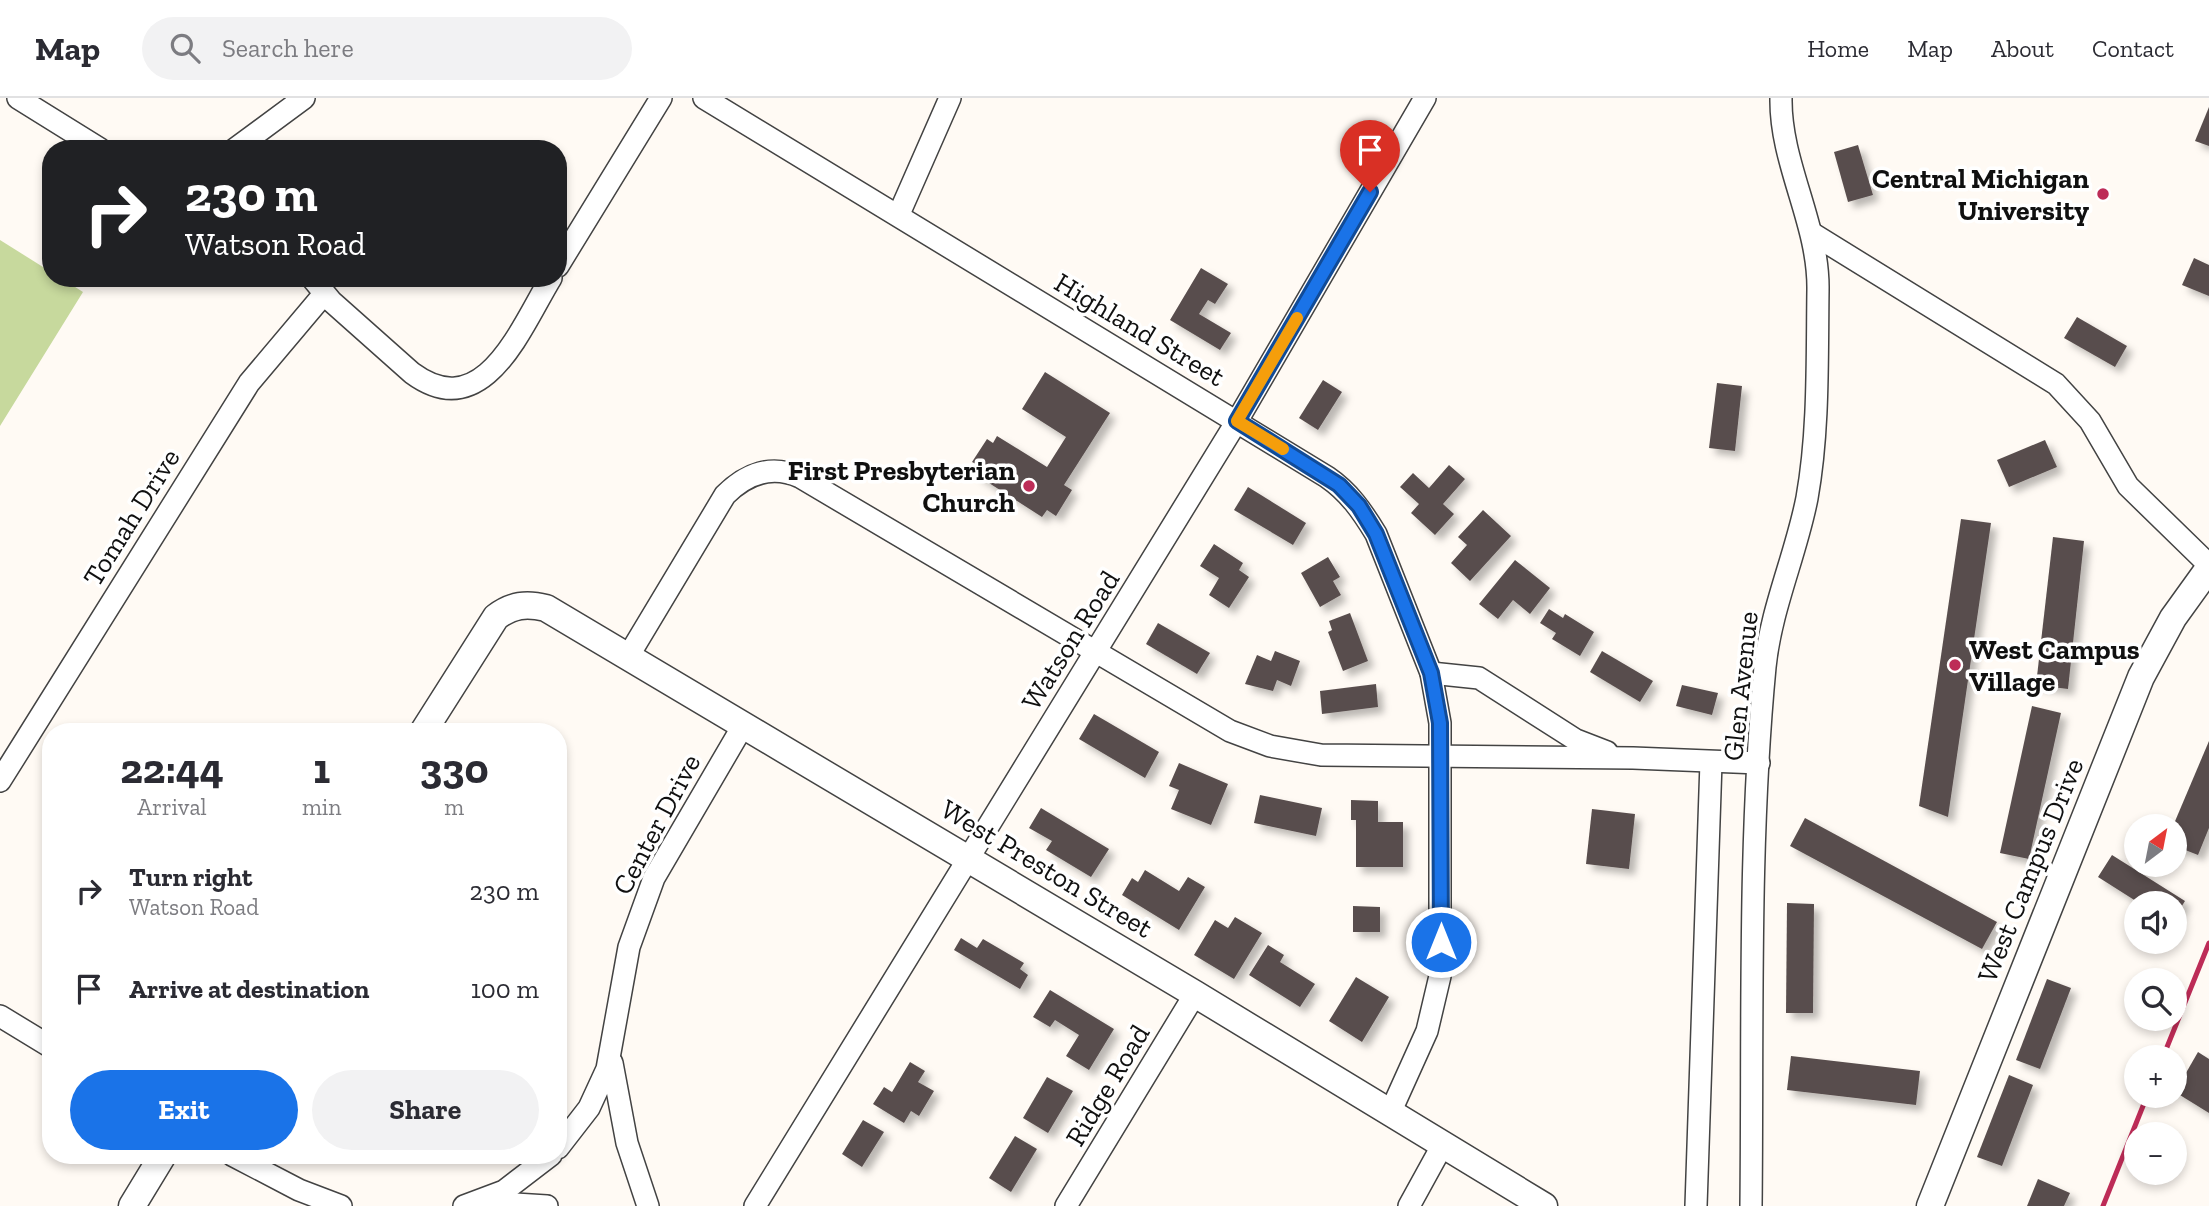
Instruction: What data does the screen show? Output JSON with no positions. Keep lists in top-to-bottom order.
{
  "streets": {
    "street": [
      "Highland Street",
      "Tomah Drive",
      "Watson Road",
      "Glen Avenue",
      "Center Drive",
      "West Preston Street",
      "West Campus Drive",
      "Ridge Road"
    ]
  },
  "crossings": [
    ["Highland Street", "Watson Road"],
    ["Highland Street", "West Preston Street"],
    ["Watson Road", "West Preston Street"],
    ["Center Drive", "West Preston Street"],
    ["West Preston Street", "Ridge Road"]
  ],
  "places": ["Central Michigan University", "First Presbyterian Church", "West Campus Village"],
  "north": "top right",
  "page": {
    "header": "Map",
    "search": "Search here",
    "nav": [
      "Home",
      "Map",
      "About",
      "Contact"
    ],
    "turn": ["230 m", "Watson Road"],
    "eta": [
      "22:44",
      "Arrival",
      "1",
      "min",
      "330",
      "m"
    ],
    "map_buttons": ["+", "−"],
    "list": [
      {
        "name": "Turn right",
        "note": "Watson Road",
        "value": "230 m"
      },
      {
        "name": "Arrive at destination",
        "value": "100 m"
      }
    ],
    "buttons": ["Exit", "Share"]
  }
}
